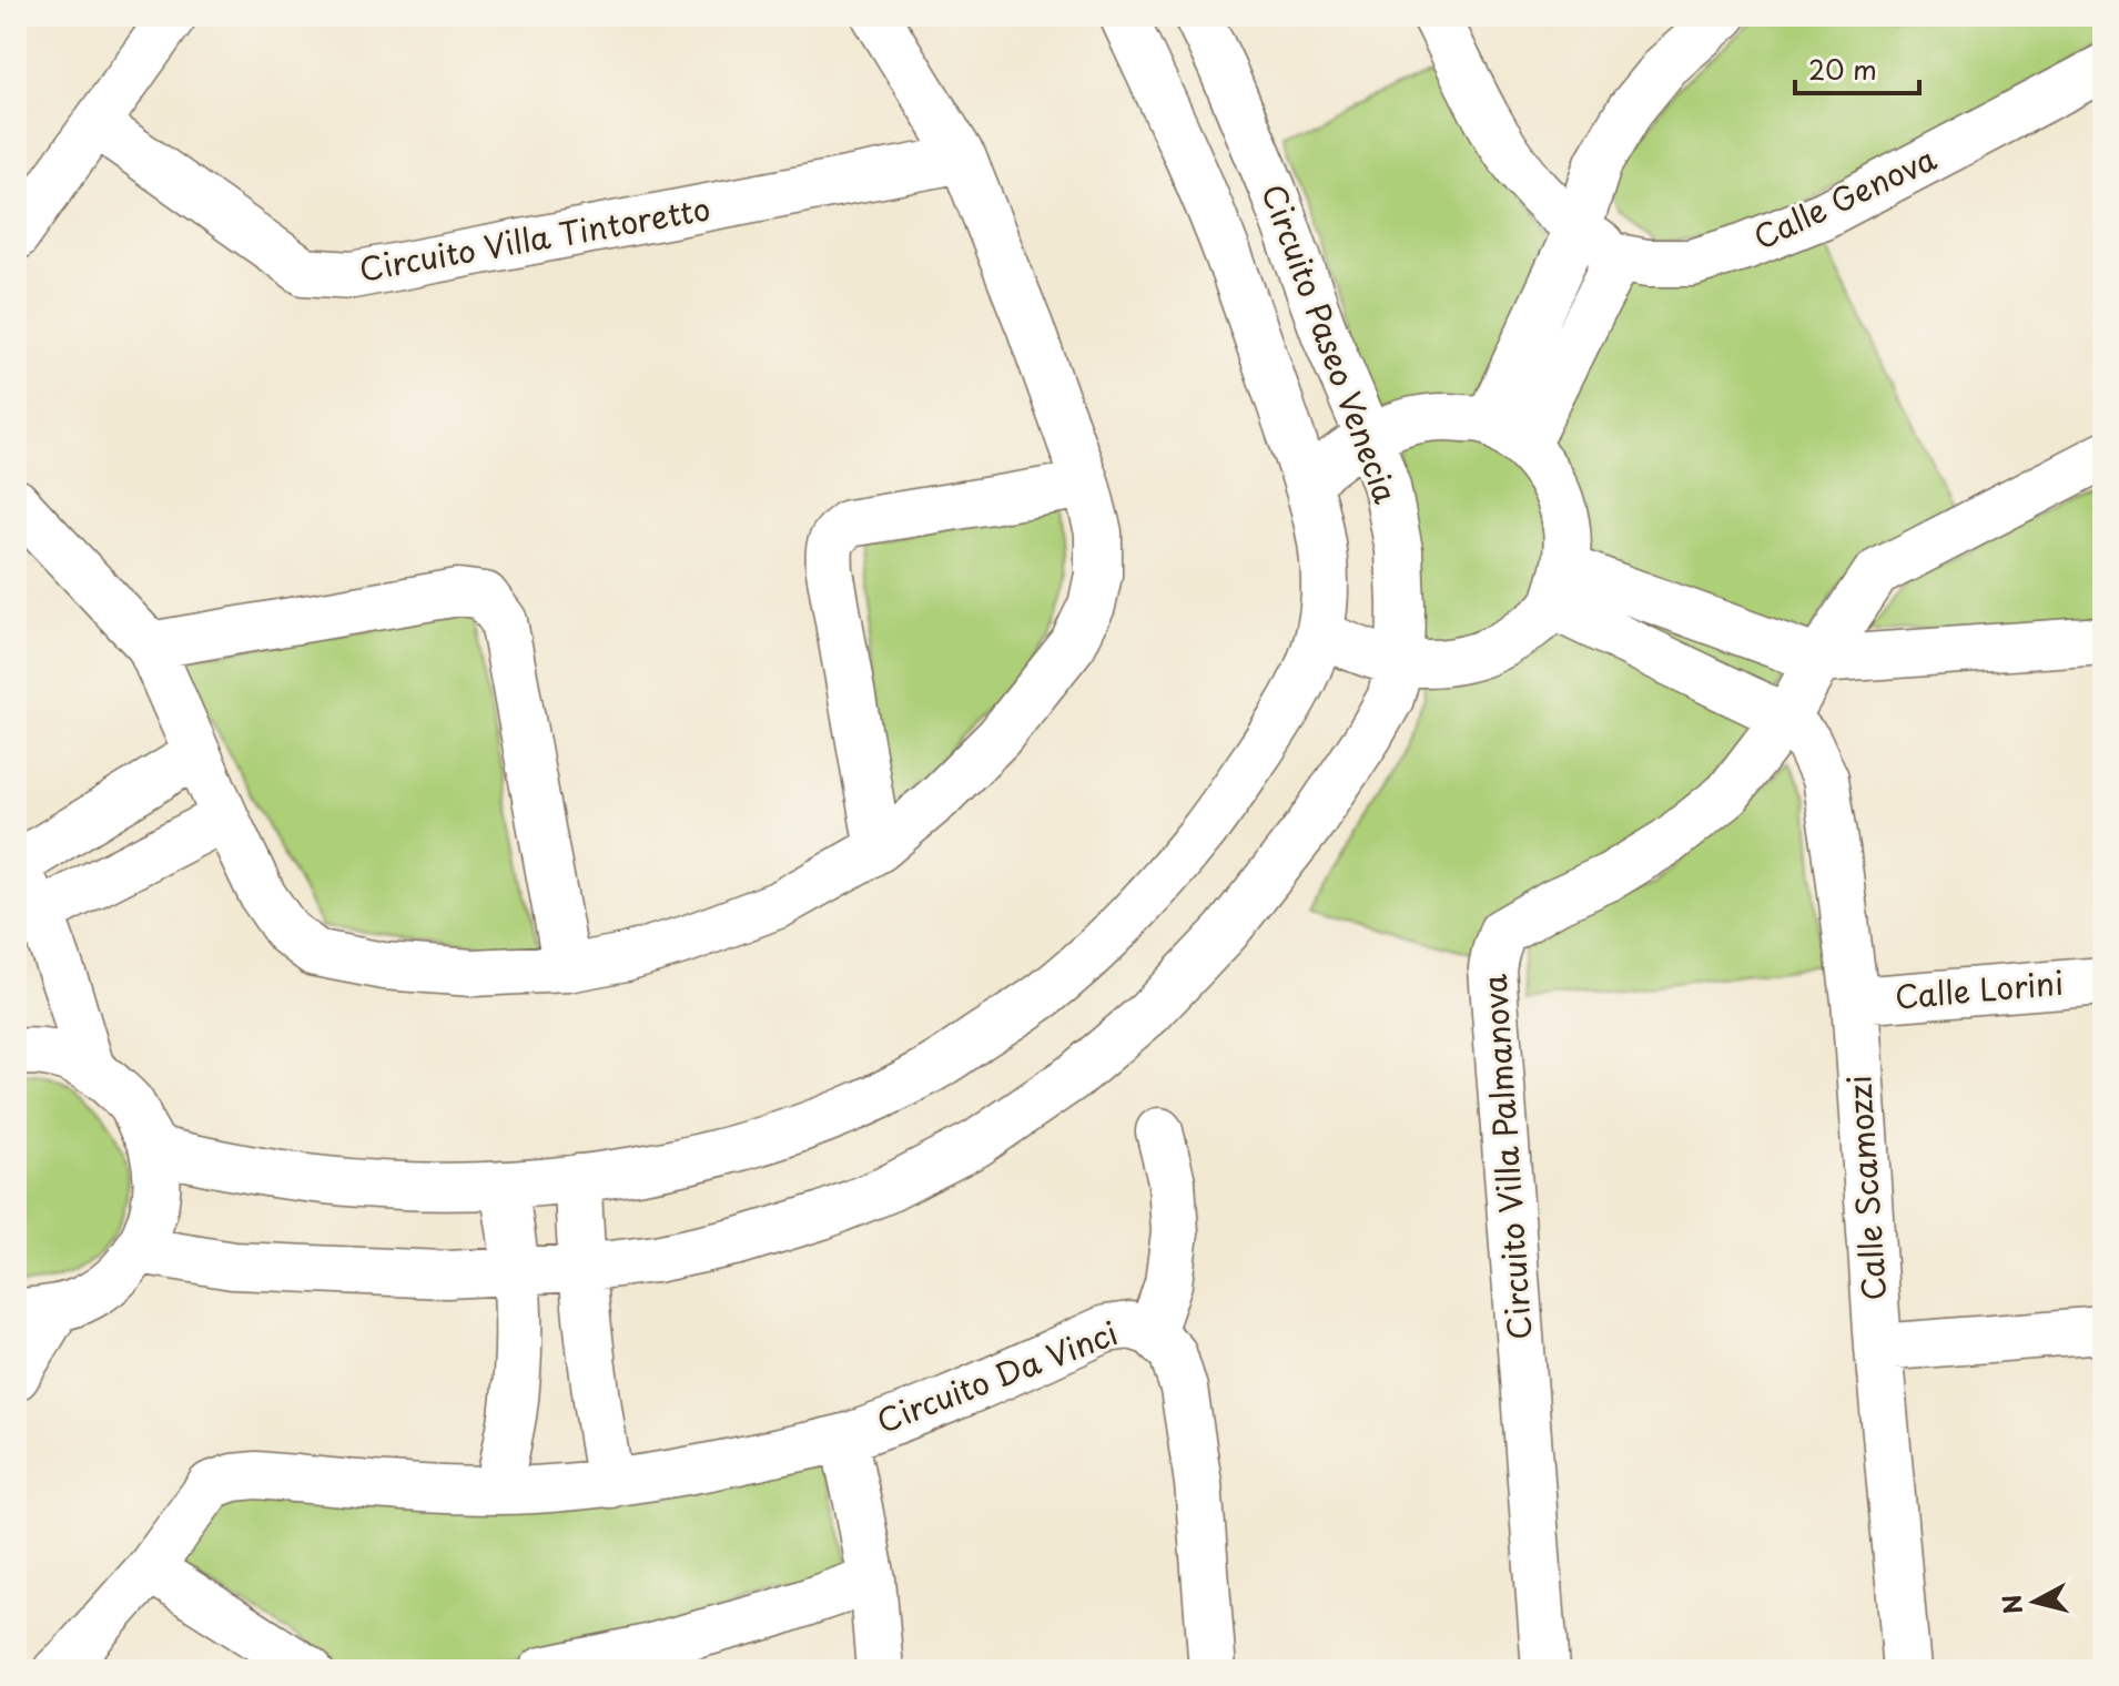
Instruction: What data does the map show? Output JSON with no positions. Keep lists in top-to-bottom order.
{
  "streets": {
    "street": [
      "Calle Genova",
      "Circuito Villa Tintoretto",
      "Circuito Paseo Venecia",
      "Calle Lorini",
      "Circuito Villa Palmanova",
      "Calle Scamozzi",
      "Circuito Da Vinci"
    ]
  },
  "crossings": [
    ["Calle Lorini", "Calle Scamozzi"],
    ["Circuito Villa Palmanova", "Calle Scamozzi"]
  ],
  "scale_bar": "20 m",
  "north": "left"
}
